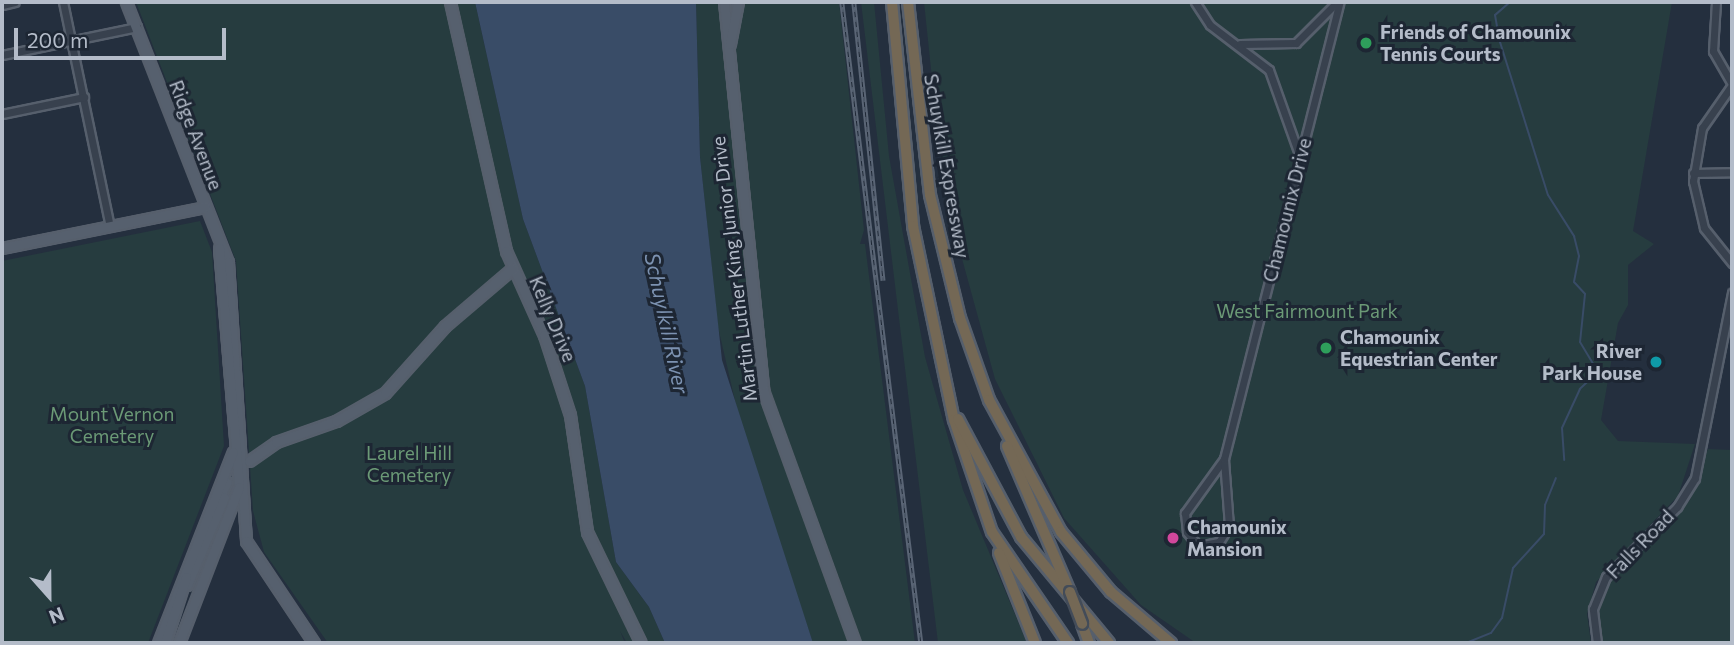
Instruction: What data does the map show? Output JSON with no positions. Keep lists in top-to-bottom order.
{
  "streets": {
    "highway": ["Schuylkill Expressway"],
    "main road": ["Ridge Avenue", "Martin Luther King Junior Drive", "Kelly Drive"],
    "street": ["Chamounix Drive", "Falls Road"]
  },
  "water": ["Schuylkill River"],
  "parks": ["West Fairmount Park", "Mount Vernon Cemetery", "Laurel Hill Cemetery"],
  "places": [
    "Friends of Chamounix Tennis Courts",
    "Chamounix Equestrian Center",
    "River Park House",
    "Chamounix Mansion"
  ],
  "scale_bar": "200 m",
  "north": "bottom"
}
